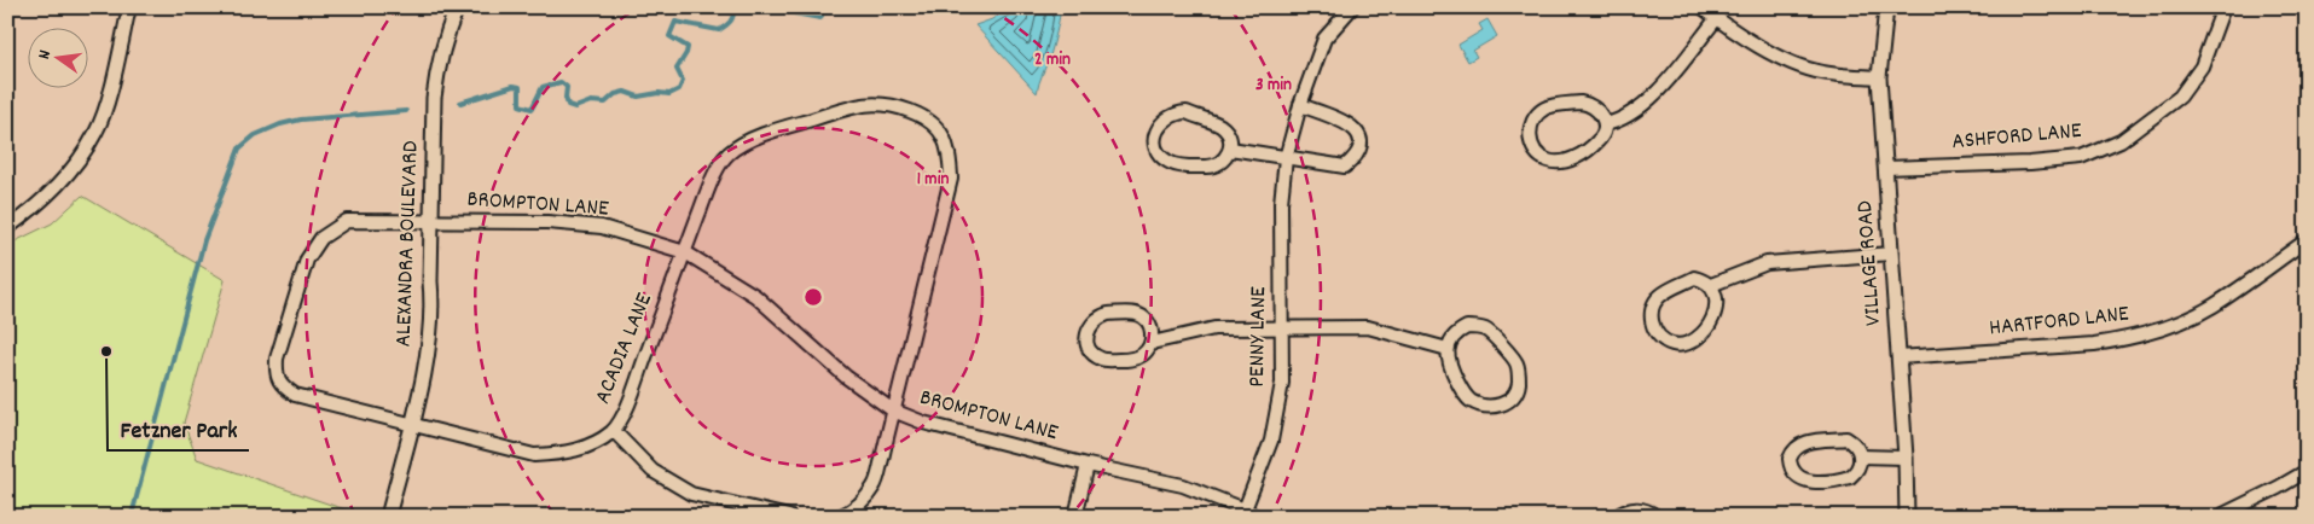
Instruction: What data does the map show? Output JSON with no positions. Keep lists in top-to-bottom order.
{
  "streets": {
    "street": [
      "ASHFORD LANE",
      "BROMPTON LANE",
      "ALEXANDRA BOULEVARD",
      "VILLAGE ROAD",
      "HARTFORD LANE",
      "PENNY LANE",
      "ACADIA LANE"
    ]
  },
  "crossings": [
    ["ASHFORD LANE", "VILLAGE ROAD"],
    ["BROMPTON LANE", "ALEXANDRA BOULEVARD"],
    ["BROMPTON LANE", "PENNY LANE"],
    ["BROMPTON LANE", "ACADIA LANE"],
    ["ALEXANDRA BOULEVARD", "ACADIA LANE"],
    ["VILLAGE ROAD", "HARTFORD LANE"]
  ],
  "places": ["Fetzner Park"],
  "north": "left",
  "rings": ["2 min", "3 min", "1 min"]
}
